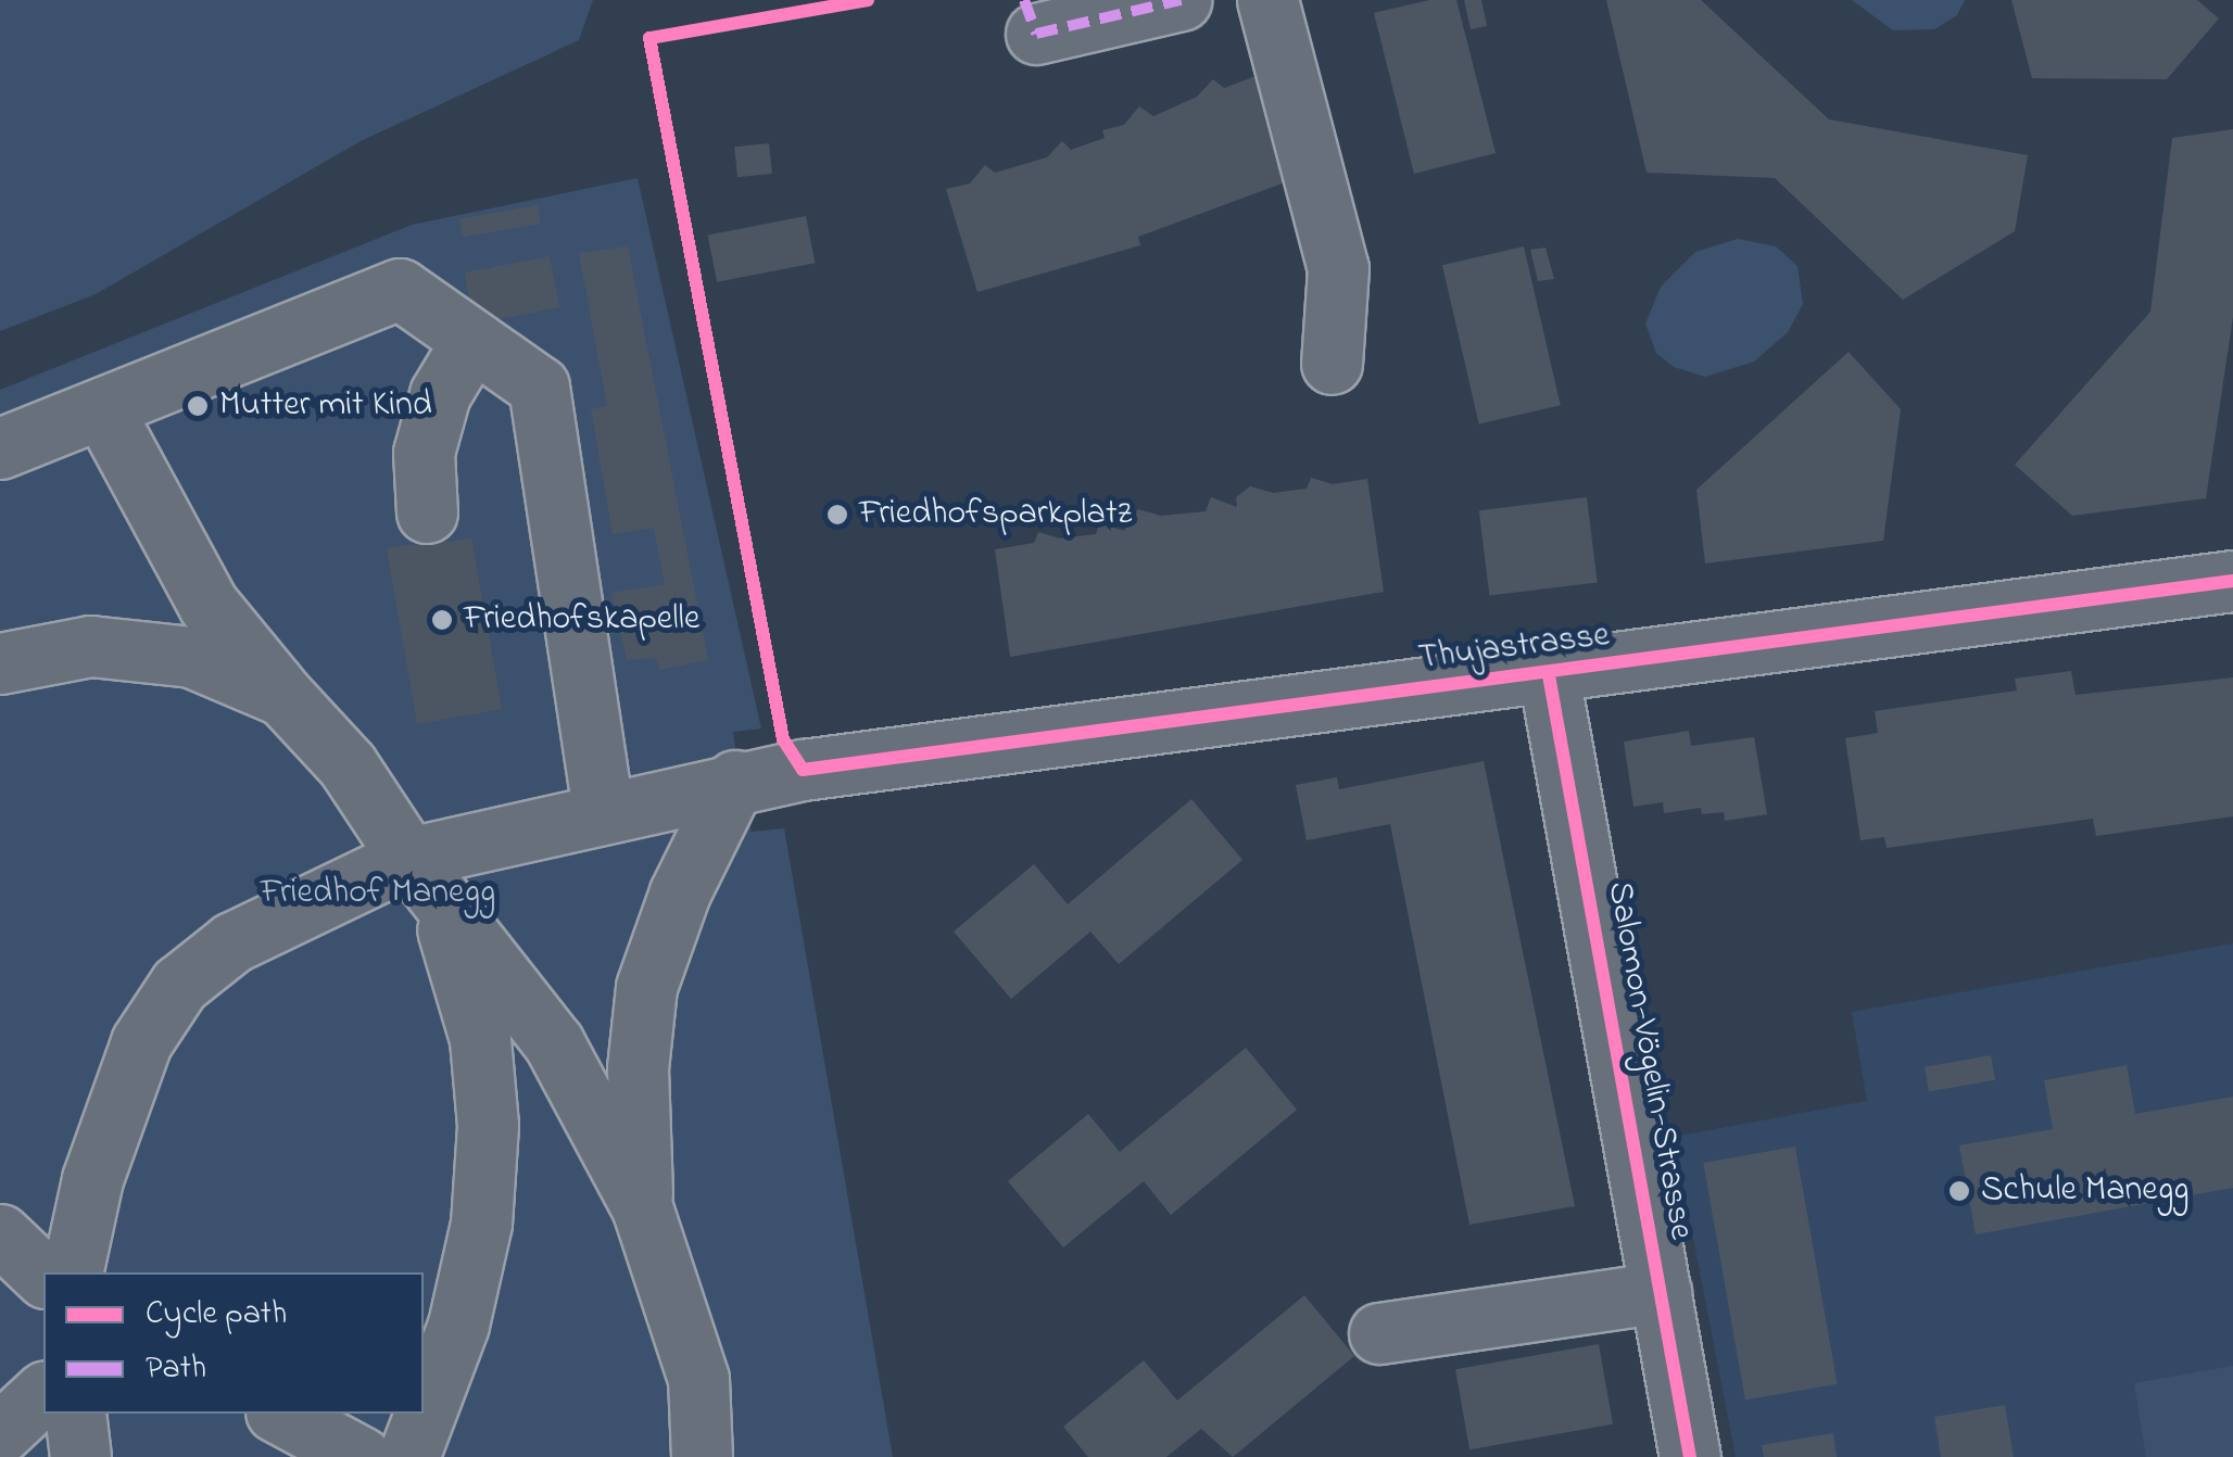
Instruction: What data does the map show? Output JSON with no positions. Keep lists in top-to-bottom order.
{
  "streets": {
    "street": ["Thujastrasse", "Salomon-Vögelin-Strasse"]
  },
  "crossings": [
    ["Thujastrasse", "Salomon-Vögelin-Strasse"]
  ],
  "parks": ["Friedhof Manegg"],
  "places": [
    "Mutter mit Kind",
    "Friedhofsparkplatz",
    "Friedhofskapelle",
    "Schule Manegg"
  ],
  "legend": ["Cycle path", "Path"]
}
